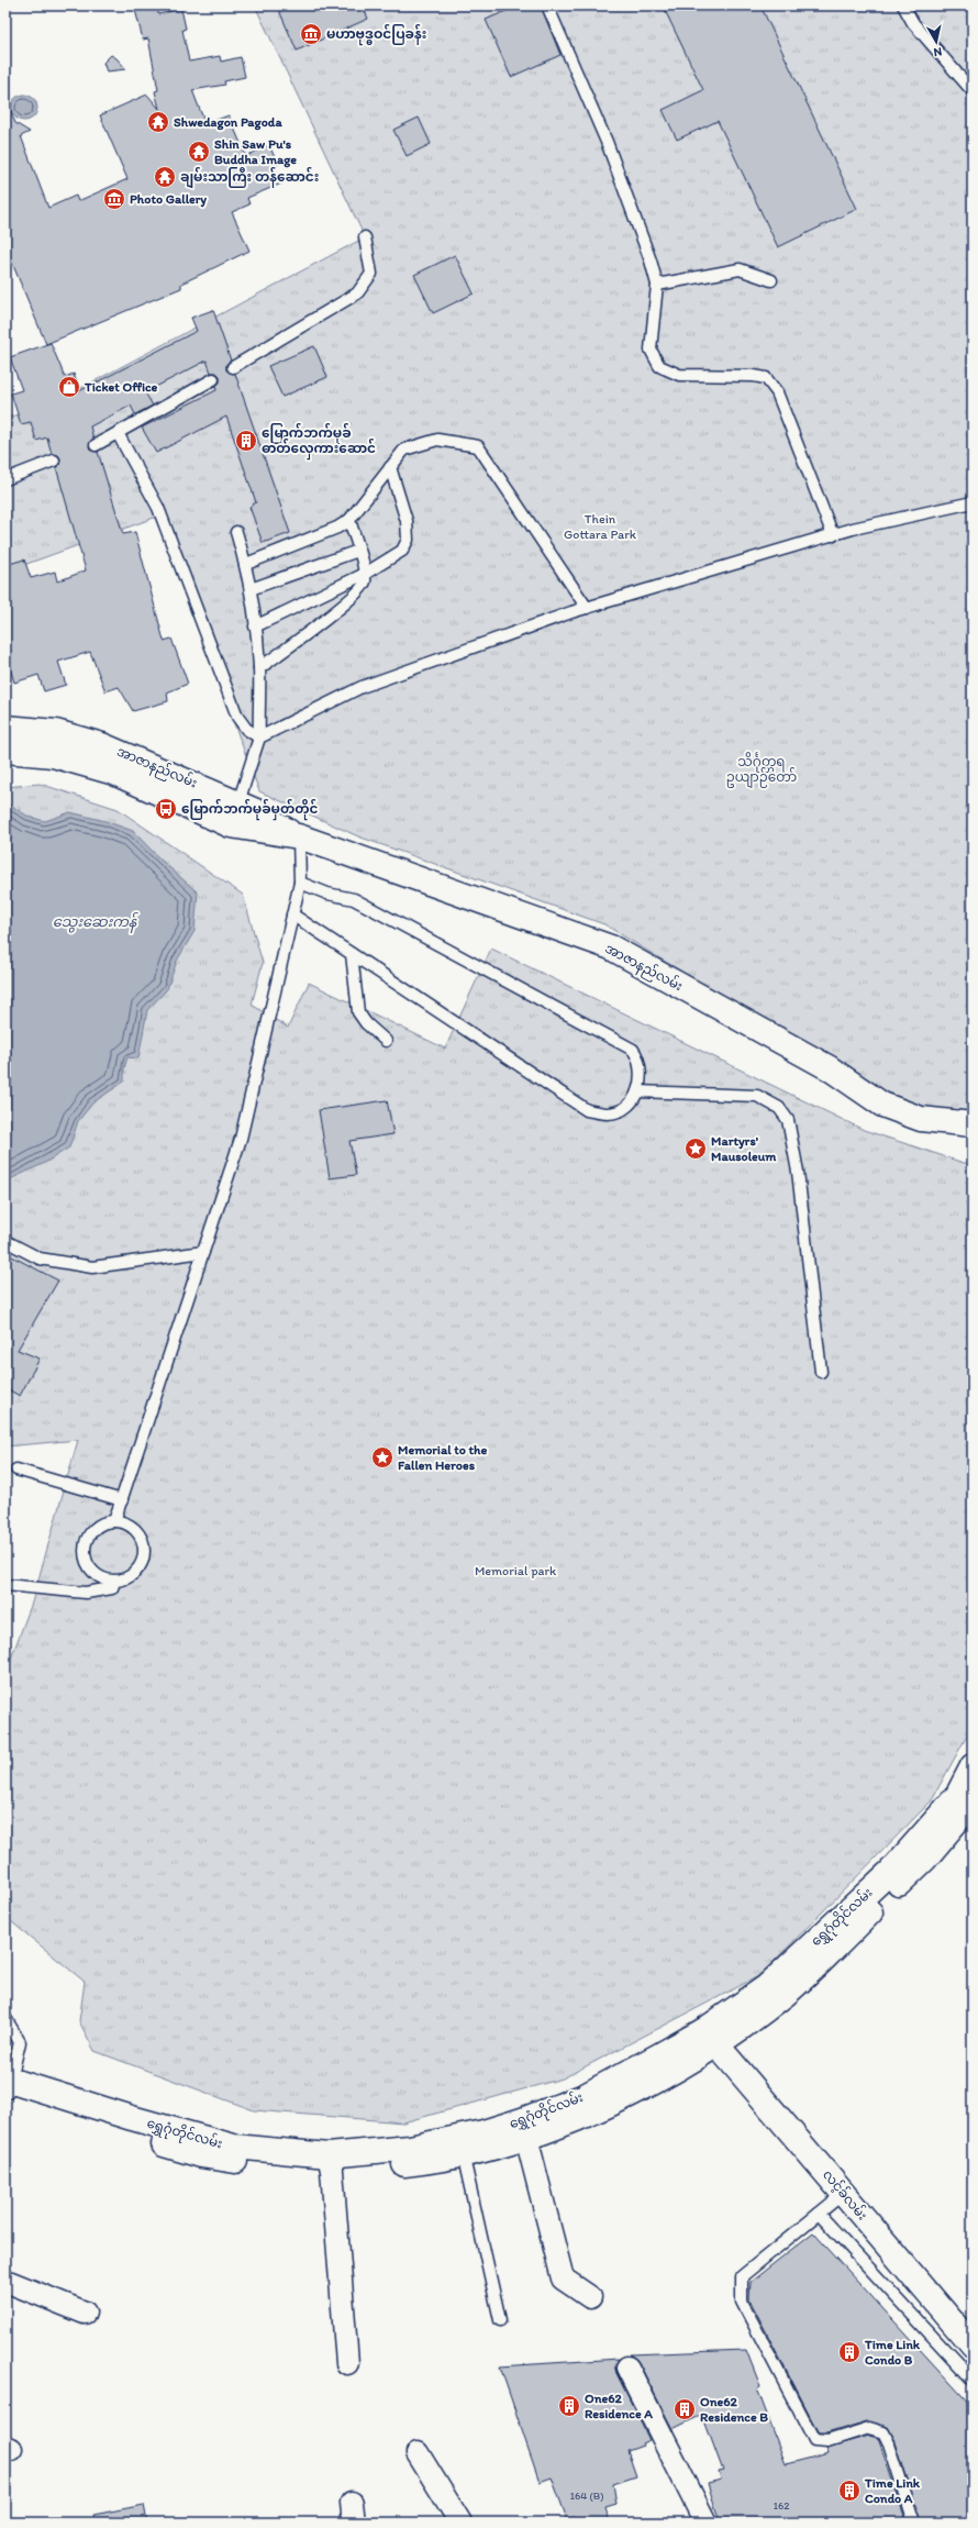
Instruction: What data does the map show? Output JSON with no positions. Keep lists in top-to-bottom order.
{
  "streets": {
    "main road": ["အာဇာနည်လမ်း", "ရွှေဂုံတိုင်လမ်း", "လင့်ခ်လမ်း"]
  },
  "crossings": [
    ["ရွှေဂုံတိုင်လမ်း", "လင့်ခ်လမ်း"]
  ],
  "water": ["သွေးဆေးကန်"],
  "parks": ["Thein Gottara Park", "သိင်္ဂုတ္တရ ဥယျာဉ်တော်", "Memorial park"],
  "places": {
    "museum": ["မဟာဗုဒ္ဓဝင်ပြခန်း", "Photo Gallery"],
    "temple": ["Shwedagon Pagoda", "Shin Saw Pu's Buddha Image", "ချမ်းသာကြီး တန်ဆောင်း"],
    "shop": ["Ticket Office"],
    "building": [
      "မြောက်ဘက်မုခ် ဓာတ်လှေကားဆောင်",
      "Time Link Condo B",
      "One62 Residence A",
      "One62 Residence B",
      "Time Link Condo A"
    ],
    "bus stop": ["မြောက်ဘက်မုခ်မှတ်တိုင်"],
    "place": ["Martyrs' Mausoleum", "Memorial to the Fallen Heroes"]
  },
  "house_numbers": ["164 (B)", "162"],
  "north": "bottom"
}
